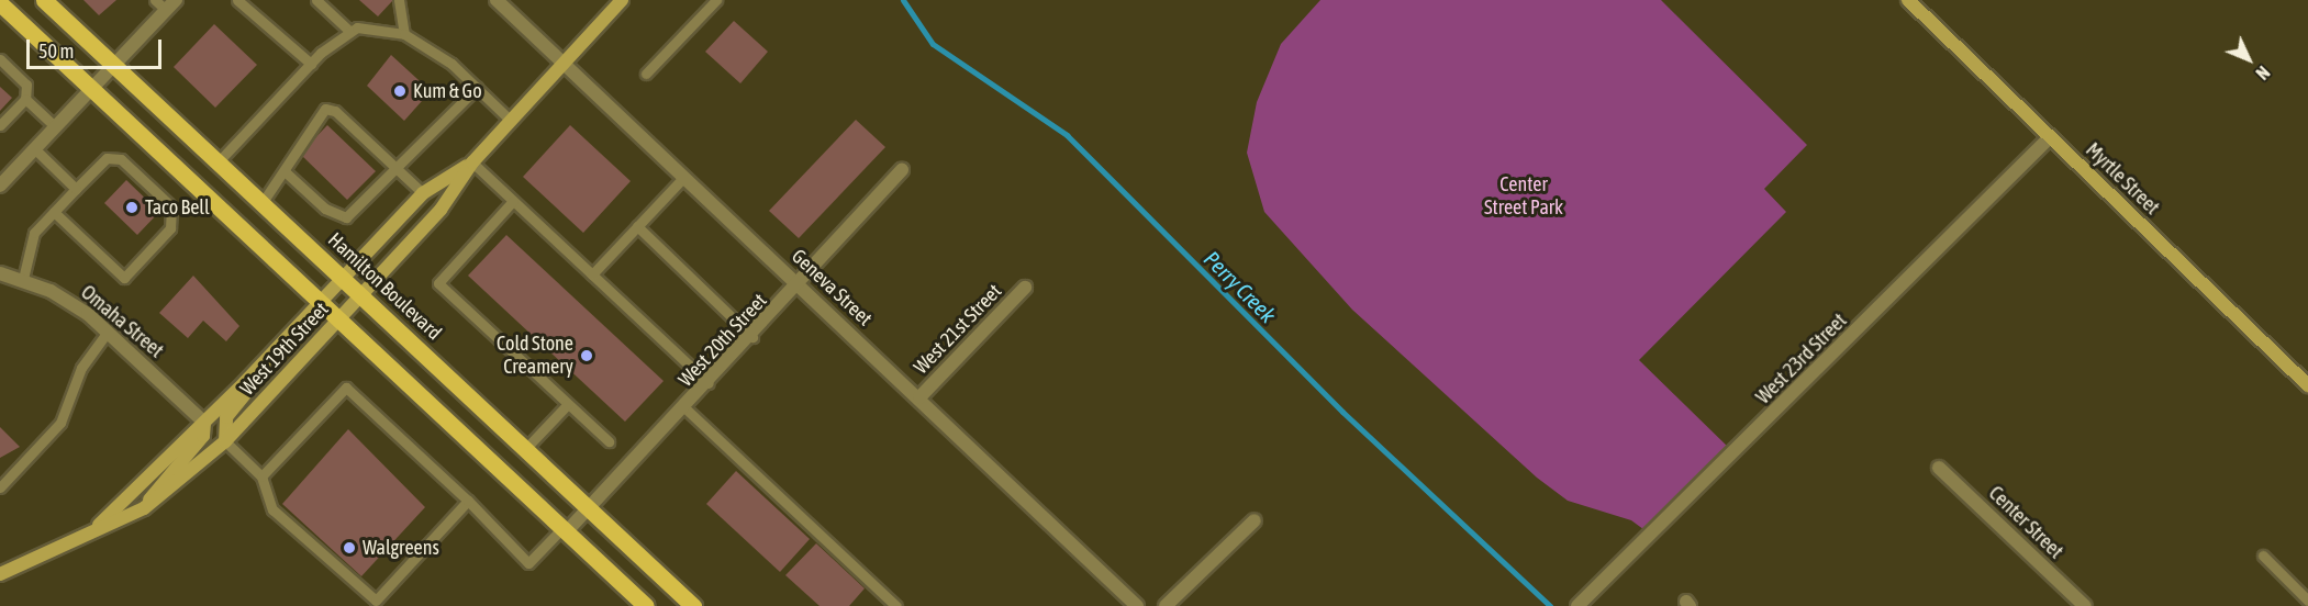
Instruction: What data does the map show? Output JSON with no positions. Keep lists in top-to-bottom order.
{
  "streets": {
    "main road": ["Myrtle Street", "Hamilton Boulevard", "West 19th Street"],
    "street": [
      "Geneva Street",
      "Omaha Street",
      "West 21st Street",
      "West 20th Street",
      "West 23rd Street",
      "Center Street"
    ]
  },
  "crossings": [
    ["Myrtle Street", "West 23rd Street"],
    ["Hamilton Boulevard", "West 20th Street"],
    ["Hamilton Boulevard", "West 19th Street"],
    ["Geneva Street", "West 21st Street"],
    ["Geneva Street", "West 20th Street"],
    ["Geneva Street", "West 19th Street"],
    ["Omaha Street", "West 19th Street"]
  ],
  "water": ["Perry Creek"],
  "parks": ["Center Street Park"],
  "places": [
    "Kum & Go",
    "Taco Bell",
    "Cold Stone Creamery",
    "Walgreens"
  ],
  "scale_bar": "50 m",
  "north": "bottom right"
}
